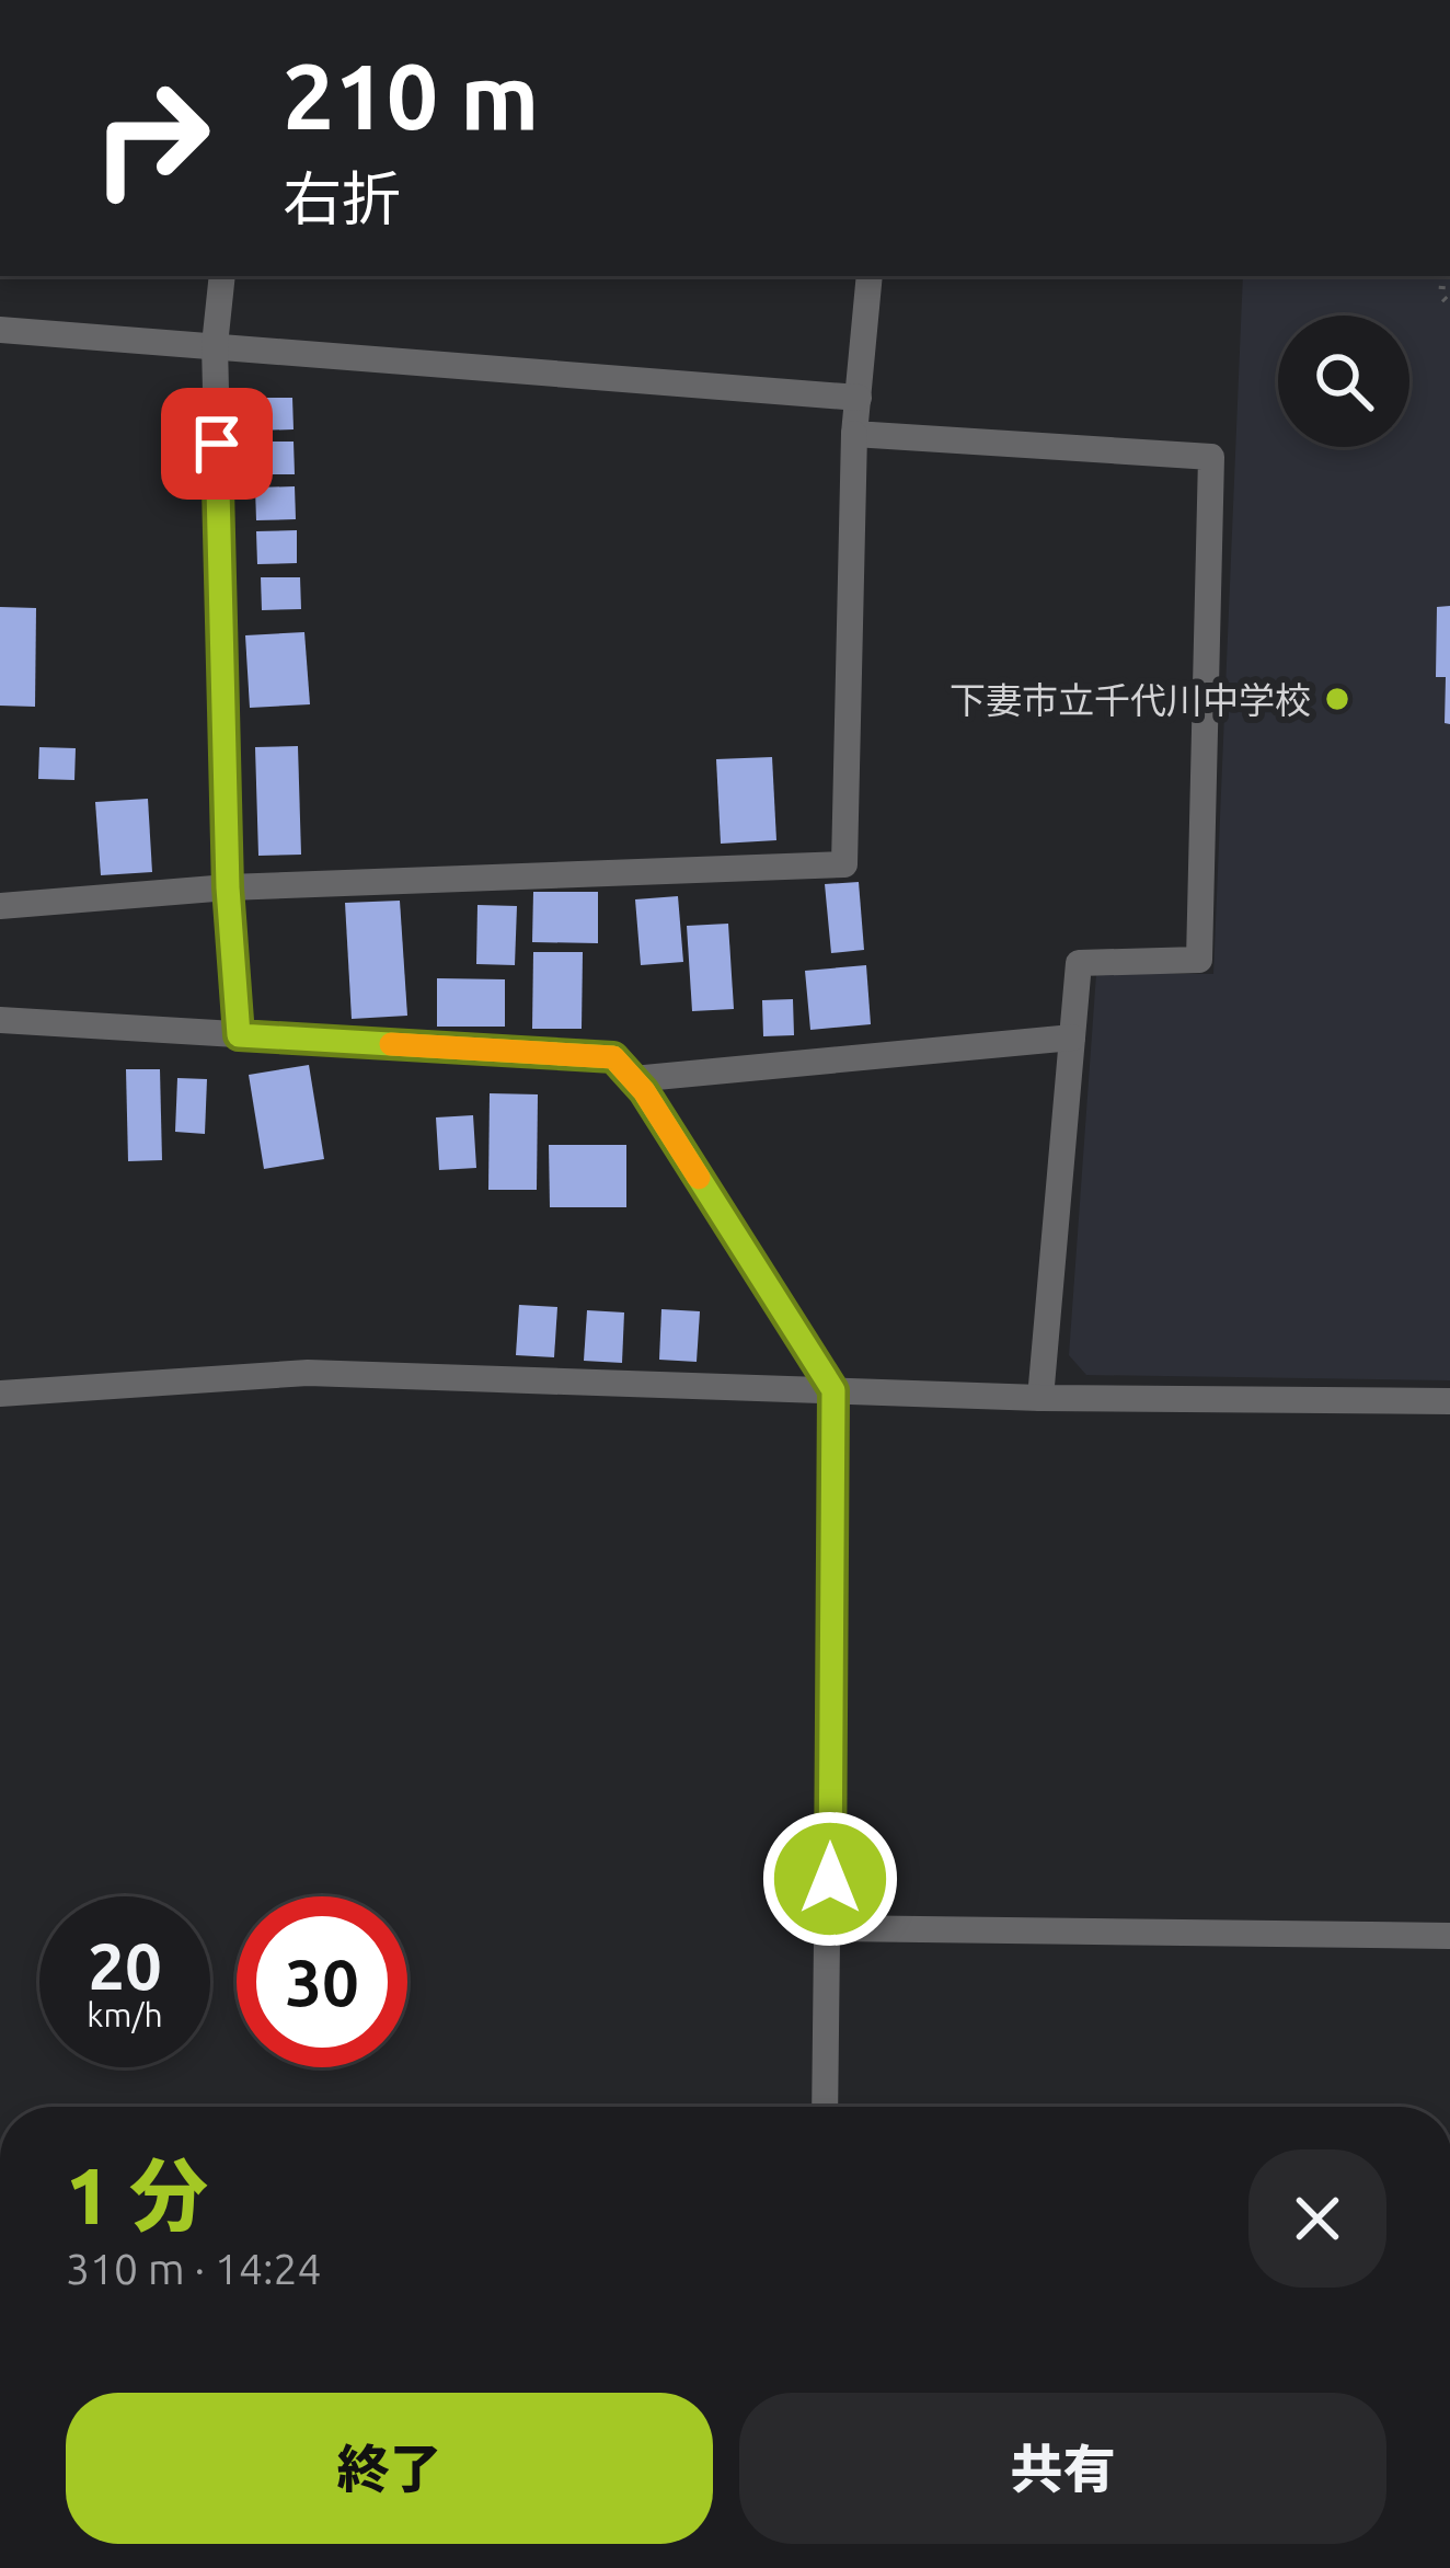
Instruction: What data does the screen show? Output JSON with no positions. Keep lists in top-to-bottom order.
{
  "places": ["下妻市立千代川中学校"],
  "page": {
    "turn": ["210 m", "右折"],
    "speed": "20 km/h",
    "limit": "30",
    "heading": ["1 分", "310 m · 14:24"],
    "buttons": ["終了", "共有"]
  }
}
